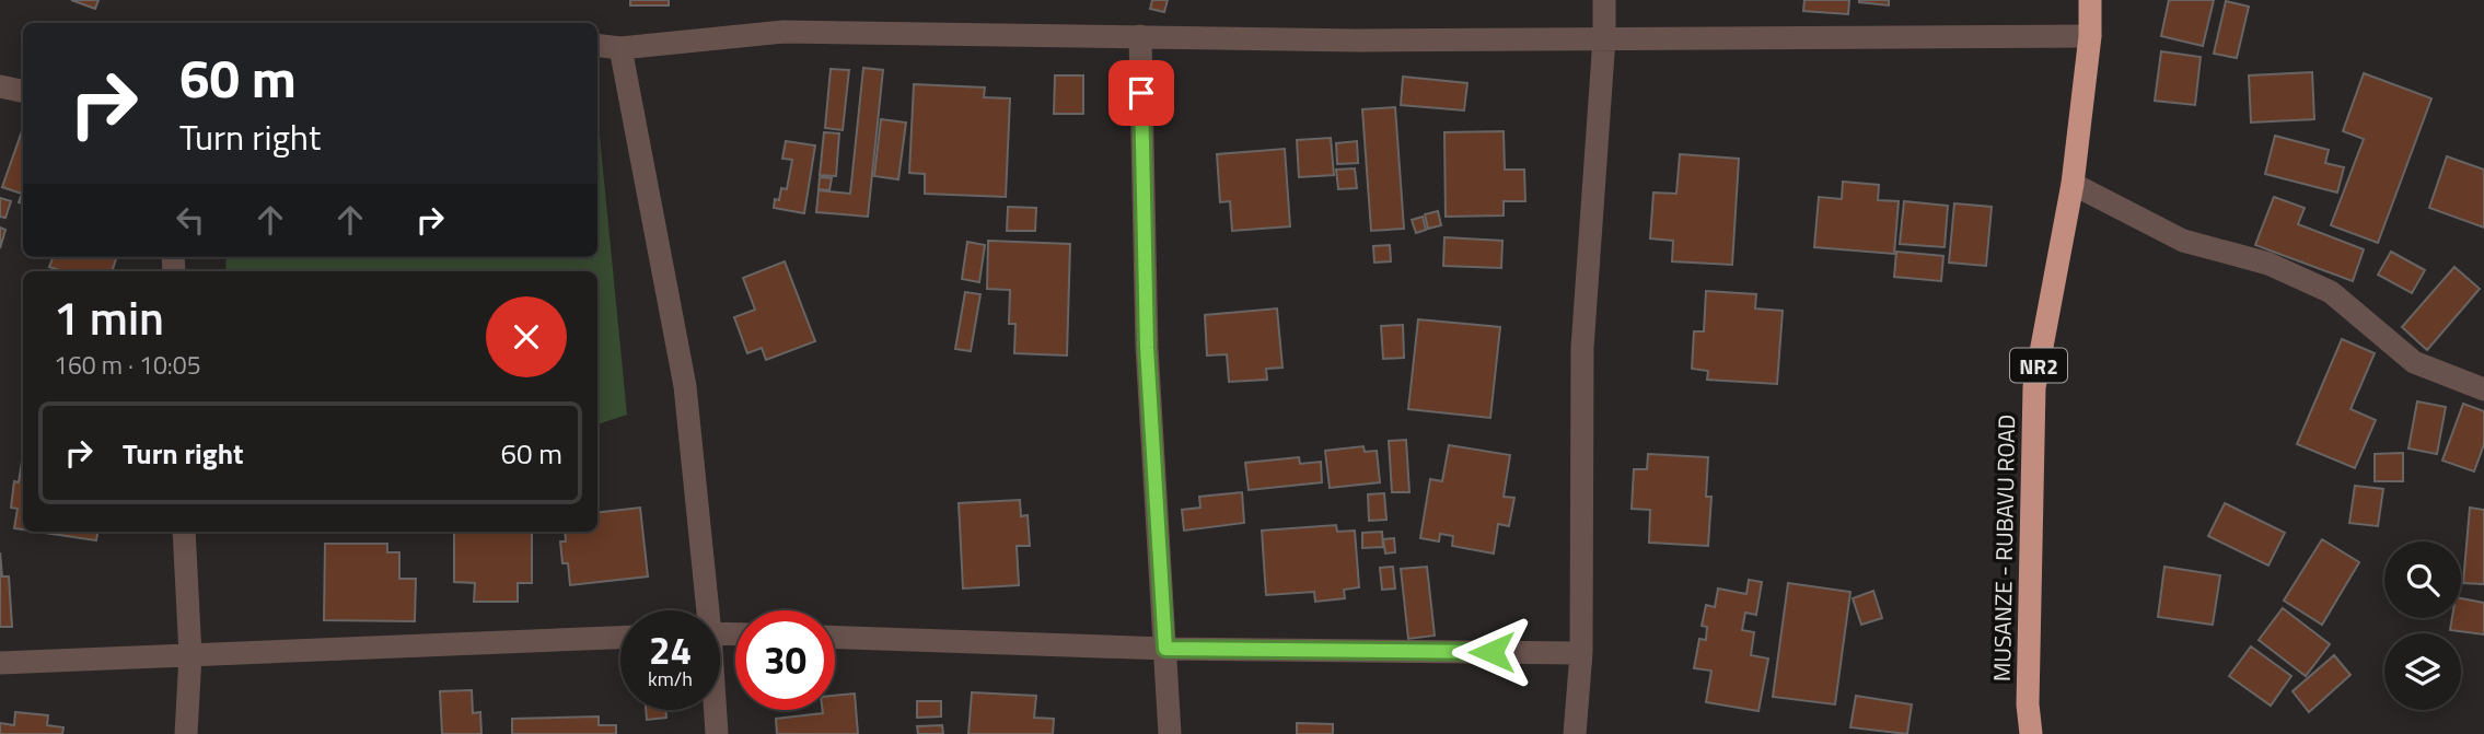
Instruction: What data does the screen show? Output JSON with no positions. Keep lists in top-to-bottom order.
{
  "streets": {
    "highway": ["NR2", "MUSANZE - RUBAVU ROAD"]
  },
  "page": {
    "turn": ["60 m", "Turn right"],
    "heading": ["1 min", "160 m · 10:05"],
    "list": [
      {
        "name": "Turn right",
        "value": "60 m"
      }
    ],
    "speed": "24 km/h",
    "limit": "30"
  }
}
